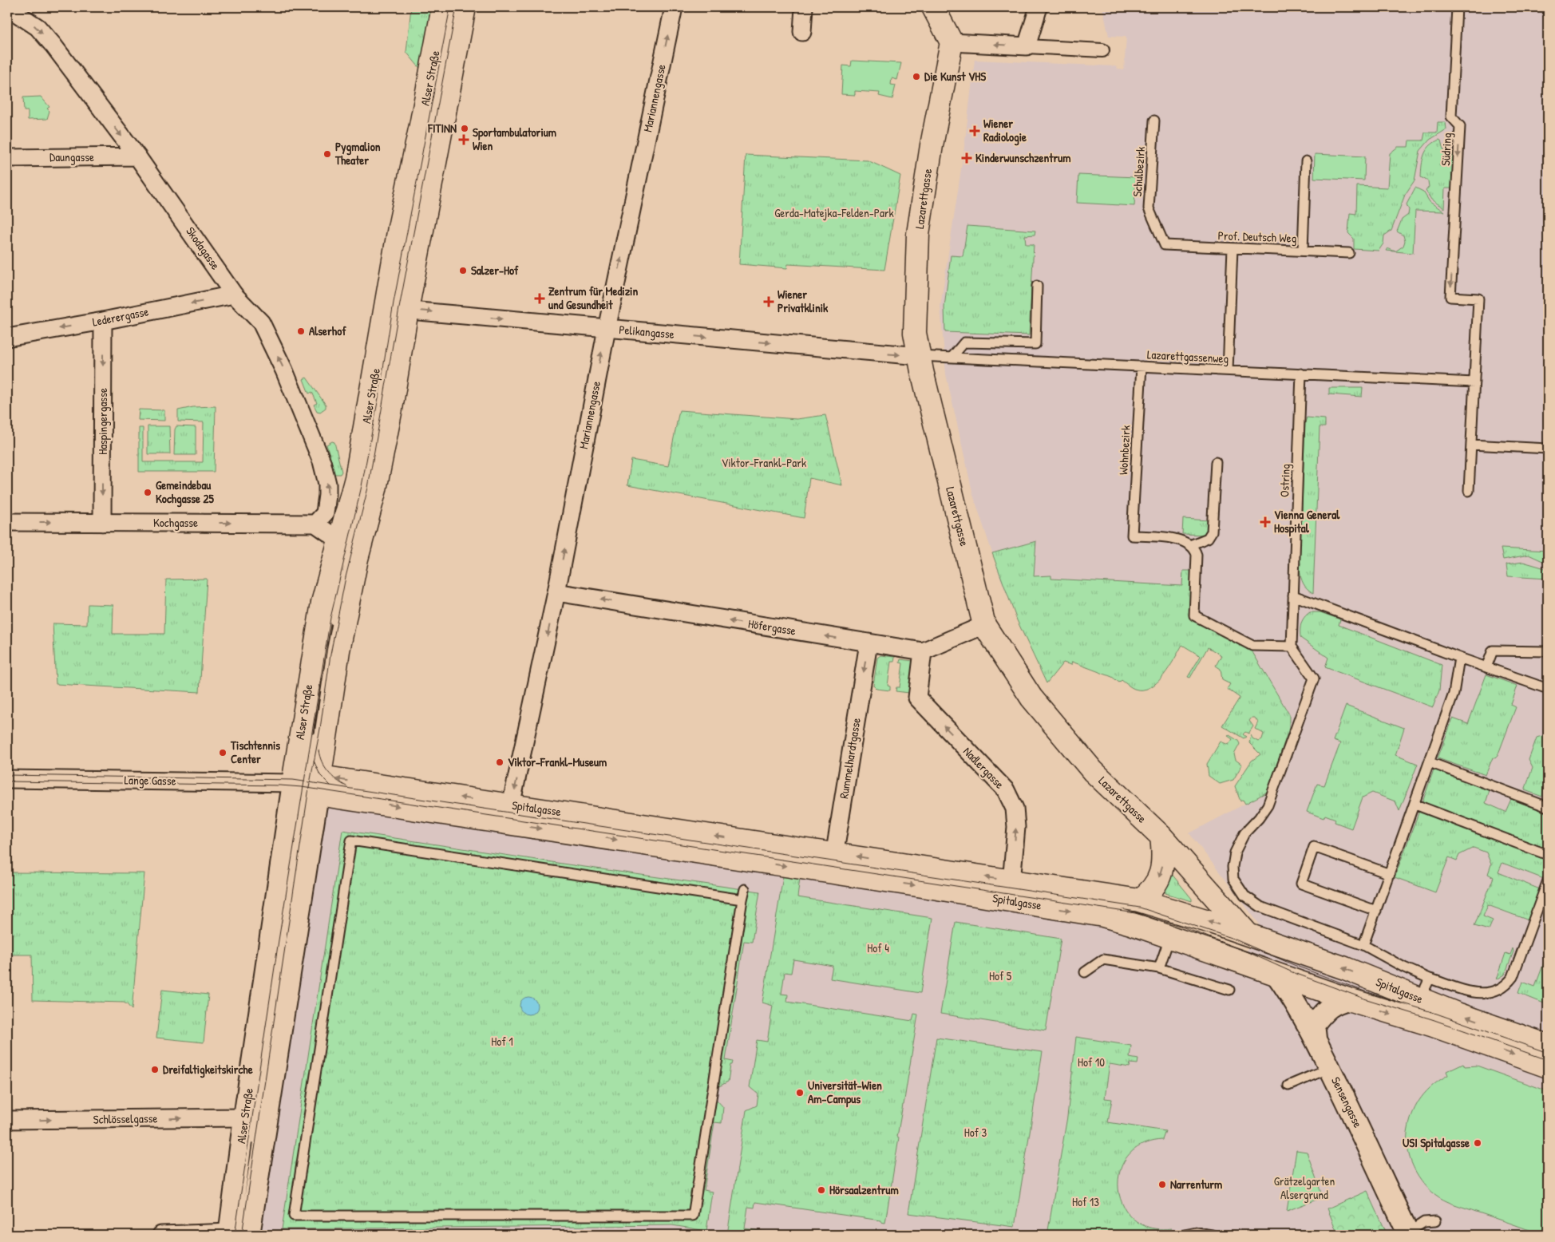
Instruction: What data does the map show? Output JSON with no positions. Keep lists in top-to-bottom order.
{
  "streets": {
    "main road": ["Alser Straße", "Lazarettgasse", "Spitalgasse"],
    "street": [
      "Mariannengasse",
      "Daungasse",
      "Skodagasse",
      "Lederergasse",
      "Pelikangasse",
      "Haspingergasse",
      "Kochgasse",
      "Höfergasse",
      "Rummelhardtgasse",
      "Nadlergasse",
      "Lange Gasse",
      "Sensengasse",
      "Schlösselgasse"
    ],
    "lane": [
      "Südring",
      "Schulbezirk",
      "Prof. Deutsch Weg",
      "Lazarettgassenweg",
      "Wohnbezirk",
      "Ostring"
    ]
  },
  "crossings": [
    ["Alser Straße", "Pelikangasse"],
    ["Alser Straße", "Lange Gasse"],
    ["Alser Straße", "Spitalgasse"],
    ["Alser Straße", "Schlösselgasse"],
    ["Mariannengasse", "Pelikangasse"],
    ["Mariannengasse", "Höfergasse"],
    ["Mariannengasse", "Spitalgasse"],
    ["Südring", "Lazarettgassenweg"],
    ["Daungasse", "Skodagasse"],
    ["Schulbezirk", "Prof. Deutsch Weg"],
    ["Lazarettgasse", "Pelikangasse"],
    ["Lazarettgasse", "Lazarettgassenweg"],
    ["Lazarettgasse", "Spitalgasse"],
    ["Skodagasse", "Lederergasse"],
    ["Skodagasse", "Kochgasse"],
    ["Lederergasse", "Haspingergasse"],
    ["Pelikangasse", "Lazarettgassenweg"],
    ["Lazarettgassenweg", "Wohnbezirk"],
    ["Lazarettgassenweg", "Ostring"],
    ["Haspingergasse", "Kochgasse"],
    ["Höfergasse", "Rummelhardtgasse"],
    ["Höfergasse", "Nadlergasse"],
    ["Rummelhardtgasse", "Spitalgasse"],
    ["Nadlergasse", "Spitalgasse"],
    ["Lange Gasse", "Spitalgasse"],
    ["Spitalgasse", "Sensengasse"]
  ],
  "one_way": [
    "Südring",
    "Lederergasse",
    "Pelikangasse",
    "Haspingergasse",
    "Kochgasse",
    "Höfergasse",
    "Rummelhardtgasse",
    "Nadlergasse"
  ],
  "parks": [
    "Gerda-Matejka-Felden-Park",
    "Viktor-Frankl-Park",
    "Hof 4",
    "Hof 5",
    "Hof 1",
    "Hof 10",
    "Hof 3",
    "Grätzelgarten Alsergrund",
    "Hof 13"
  ],
  "places": {
    "other": [
      "Die Kunst VHS",
      "FITINN",
      "Pygmalion Theater",
      "Salzer-Hof",
      "Alserhof",
      "Gemeindebau Kochgasse 25",
      "Tischtennis Center",
      "Viktor-Frankl-Museum",
      "Dreifaltigkeitskirche",
      "Universität-Wien Am-Campus",
      "USI Spitalgasse",
      "Narrenturm",
      "Hörsaalzentrum"
    ],
    "health": [
      "Wiener Radiologie",
      "Sportambulatorium Wien",
      "Kinderwunschzentrum",
      "Zentrum für Medizin und Gesundheit",
      "Wiener Privatklinik",
      "Vienna General Hospital"
    ]
  }
}
